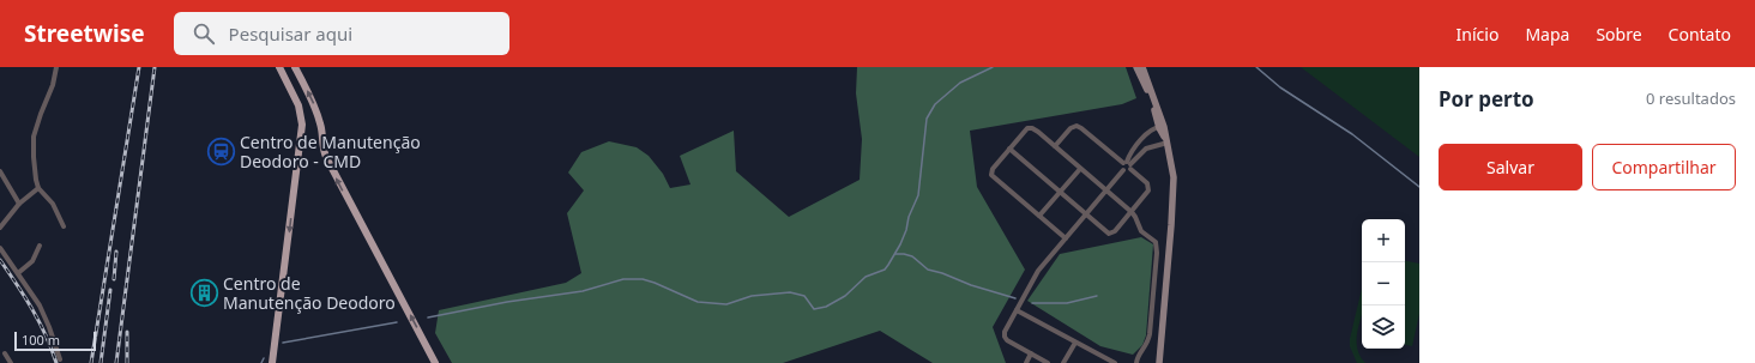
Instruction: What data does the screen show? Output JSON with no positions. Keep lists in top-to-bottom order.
{
  "places": {
    "station": ["Centro de Manutenção Deodoro - CMD"],
    "building": ["Centro de Manutenção Deodoro"]
  },
  "scale_bar": "100 m",
  "page": {
    "header": "Streetwise",
    "search": "Pesquisar aqui",
    "nav": [
      "Início",
      "Mapa",
      "Sobre",
      "Contato"
    ],
    "heading": ["Por perto", "0 resultados"],
    "buttons": ["Salvar", "Compartilhar"],
    "map_buttons": ["+", "−"],
    "scale": "100 m"
  }
}
